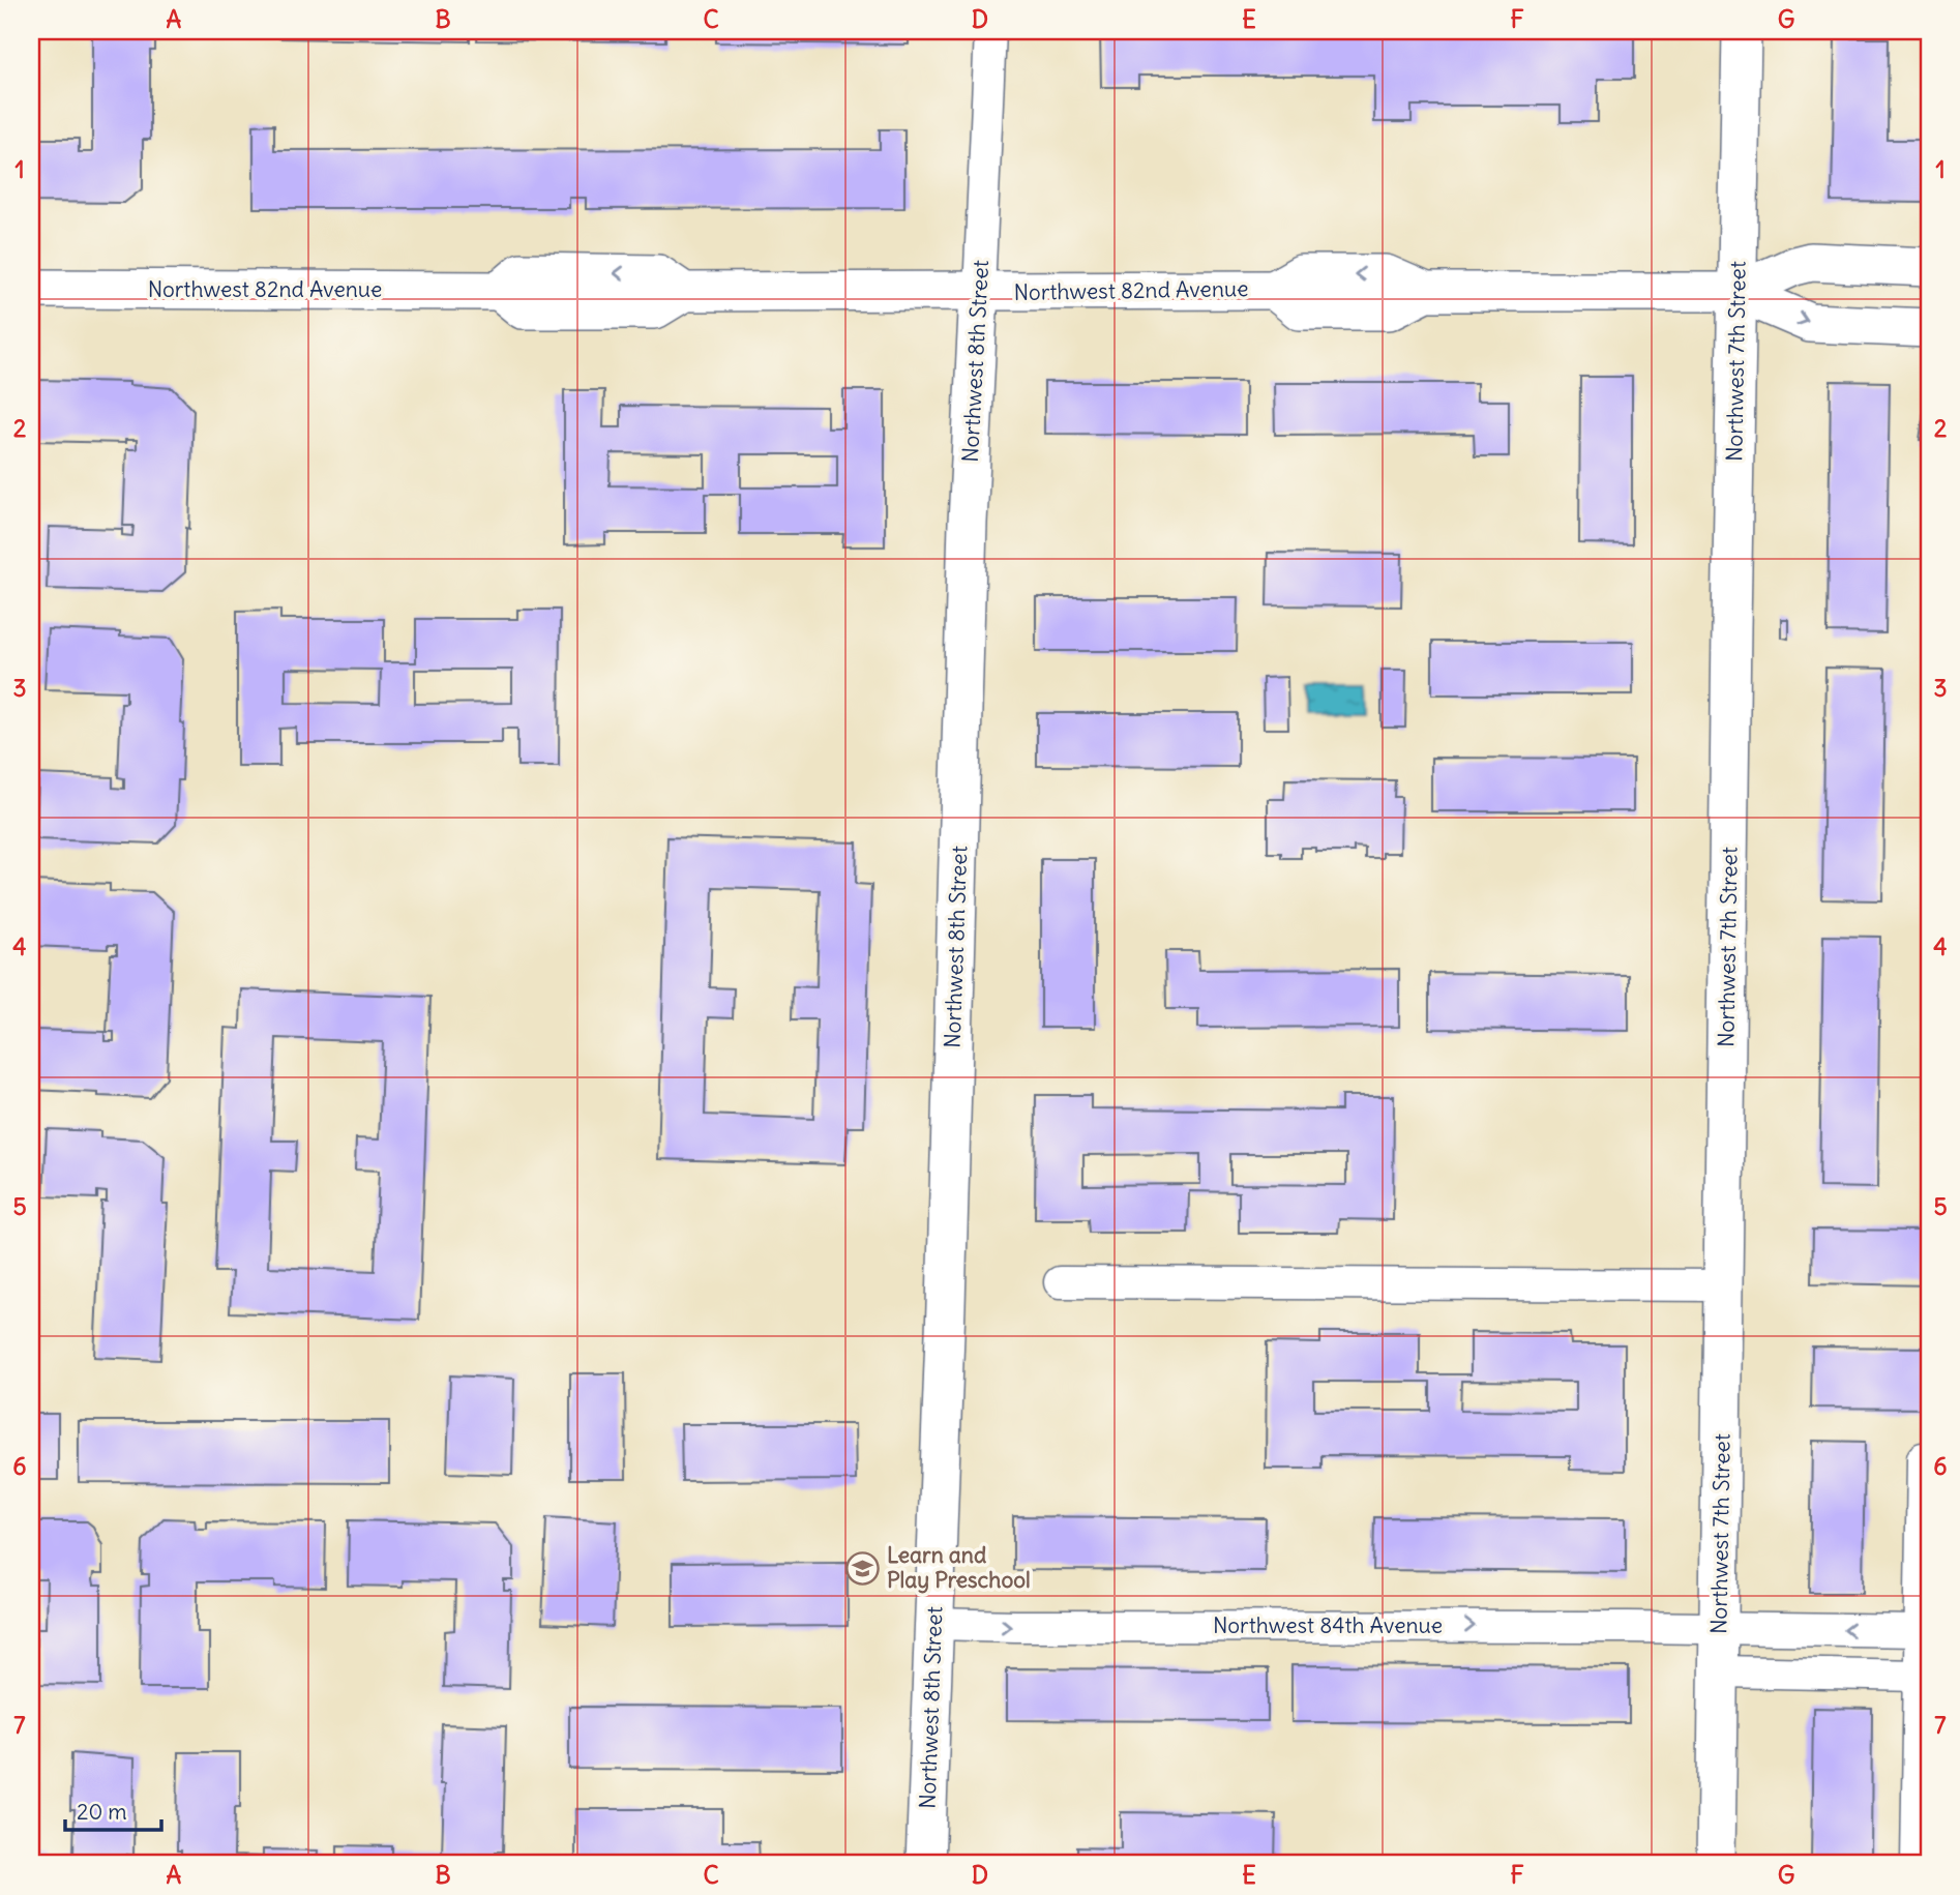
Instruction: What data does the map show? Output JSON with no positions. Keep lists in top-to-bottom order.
{
  "streets": {
    "street": [
      "Northwest 82nd Avenue",
      "Northwest 8th Street",
      "Northwest 7th Street",
      "Northwest 84th Avenue"
    ]
  },
  "crossings": [
    ["Northwest 82nd Avenue", "Northwest 8th Street"],
    ["Northwest 82nd Avenue", "Northwest 7th Street"],
    ["Northwest 8th Street", "Northwest 84th Avenue"],
    ["Northwest 7th Street", "Northwest 84th Avenue"]
  ],
  "places": {
    "school or university": ["Learn and Play Preschool"]
  },
  "scale_bar": "20 m",
  "grid": {
    "columns": [
      "A",
      "B",
      "C",
      "D",
      "E",
      "F",
      "G"
    ],
    "rows": [
      "1",
      "2",
      "3",
      "4",
      "5",
      "6",
      "7"
    ]
  }
}
